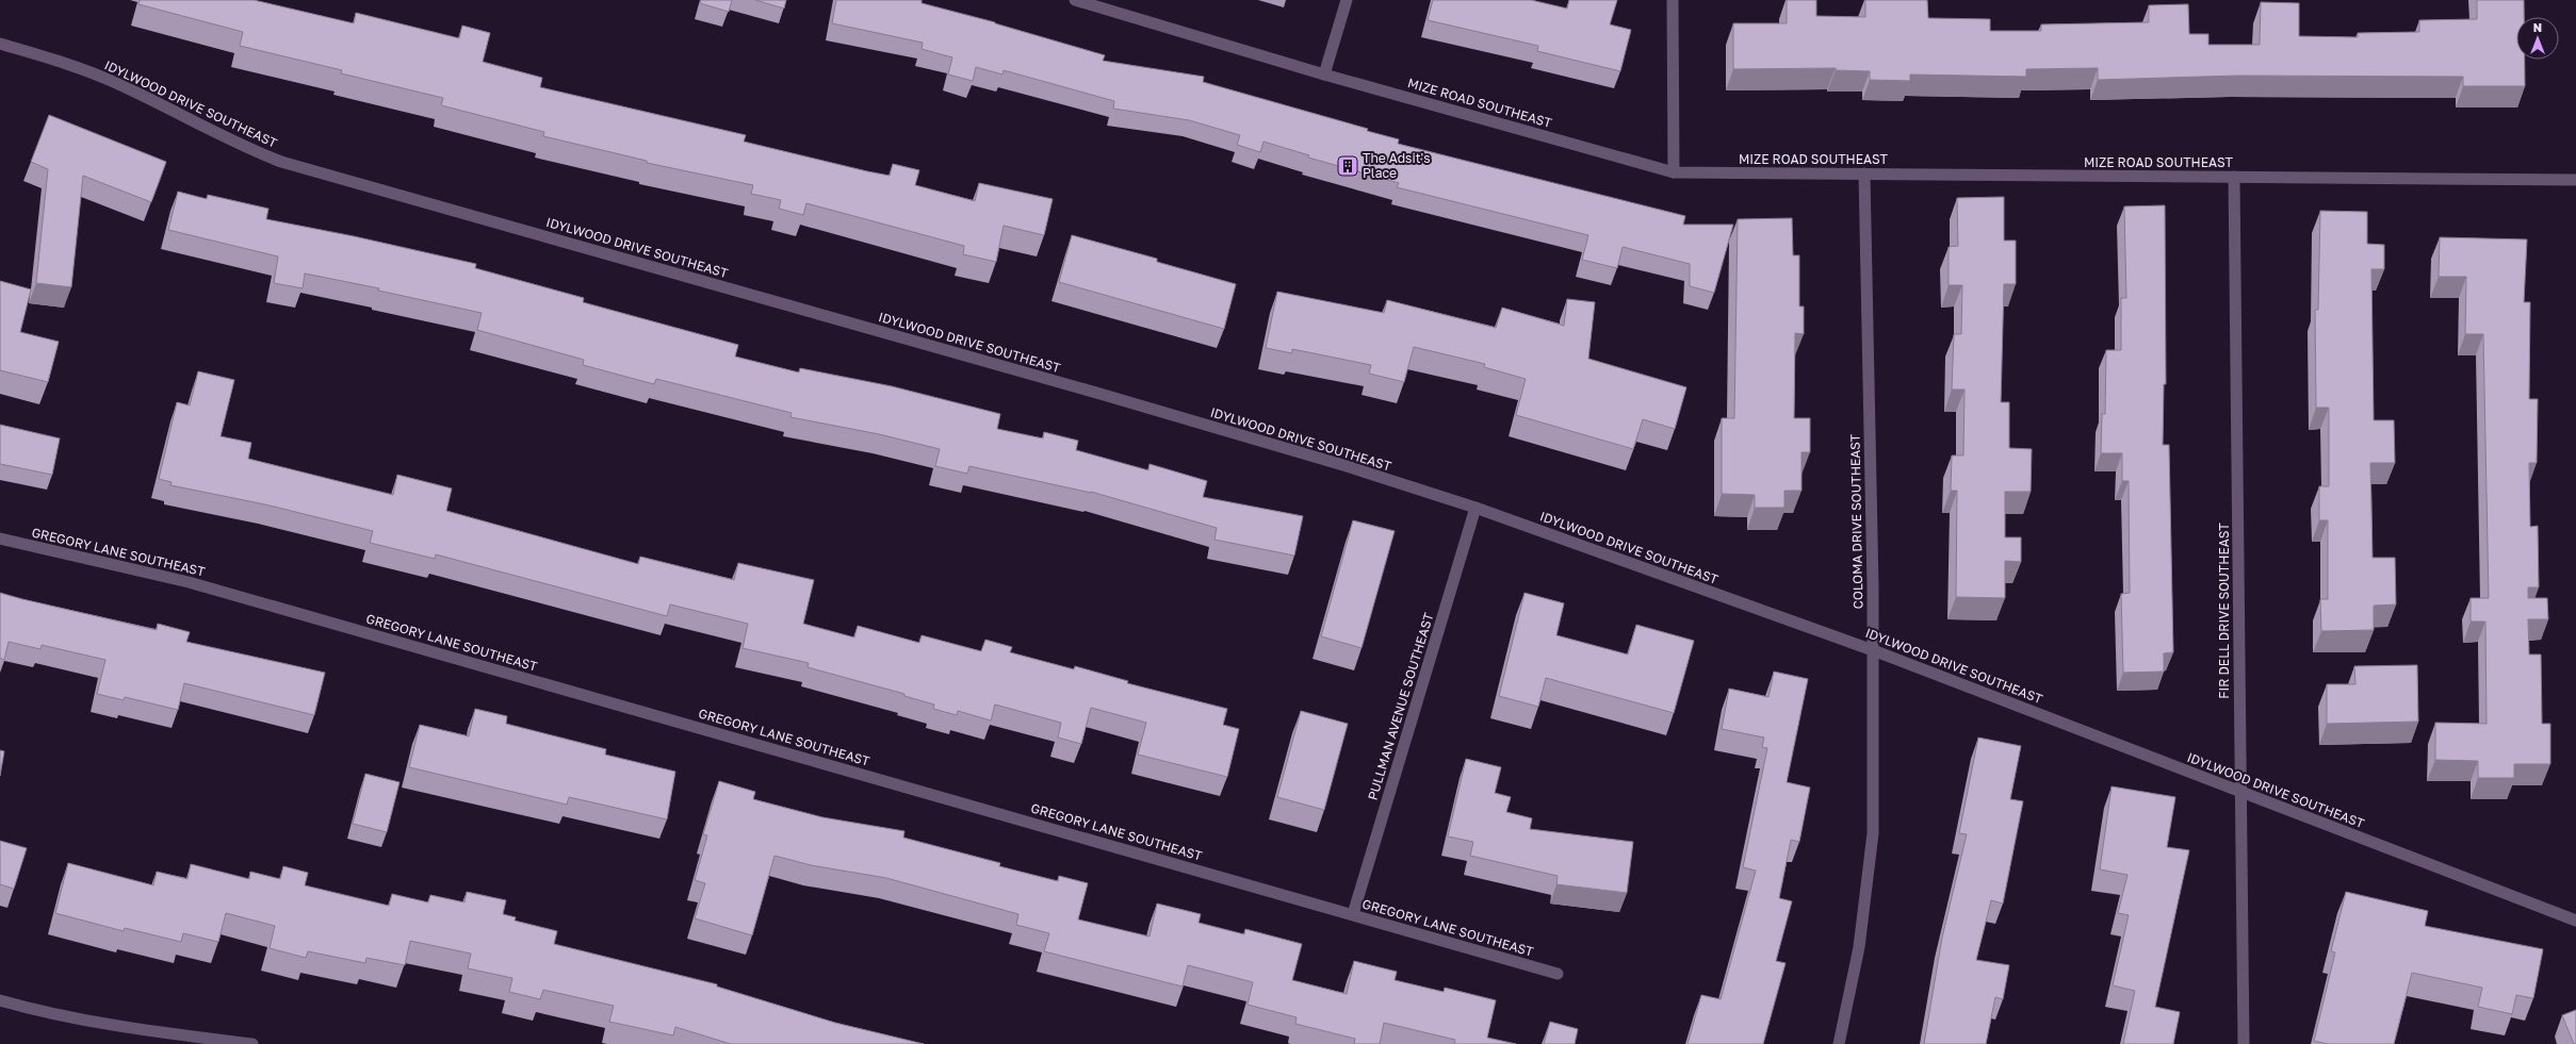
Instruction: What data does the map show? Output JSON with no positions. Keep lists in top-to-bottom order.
{
  "streets": {
    "street": [
      "MIZE ROAD SOUTHEAST",
      "IDYLWOOD DRIVE SOUTHEAST",
      "COLOMA DRIVE SOUTHEAST",
      "GREGORY LANE SOUTHEAST",
      "FIR DELL DRIVE SOUTHEAST",
      "PULLMAN AVENUE SOUTHEAST"
    ]
  },
  "crossings": [
    ["MIZE ROAD SOUTHEAST", "COLOMA DRIVE SOUTHEAST"],
    ["MIZE ROAD SOUTHEAST", "FIR DELL DRIVE SOUTHEAST"],
    ["IDYLWOOD DRIVE SOUTHEAST", "COLOMA DRIVE SOUTHEAST"],
    ["IDYLWOOD DRIVE SOUTHEAST", "FIR DELL DRIVE SOUTHEAST"],
    ["IDYLWOOD DRIVE SOUTHEAST", "PULLMAN AVENUE SOUTHEAST"],
    ["GREGORY LANE SOUTHEAST", "PULLMAN AVENUE SOUTHEAST"]
  ],
  "places": {
    "building": ["The Adsit's Place"]
  },
  "north": "top"
}
